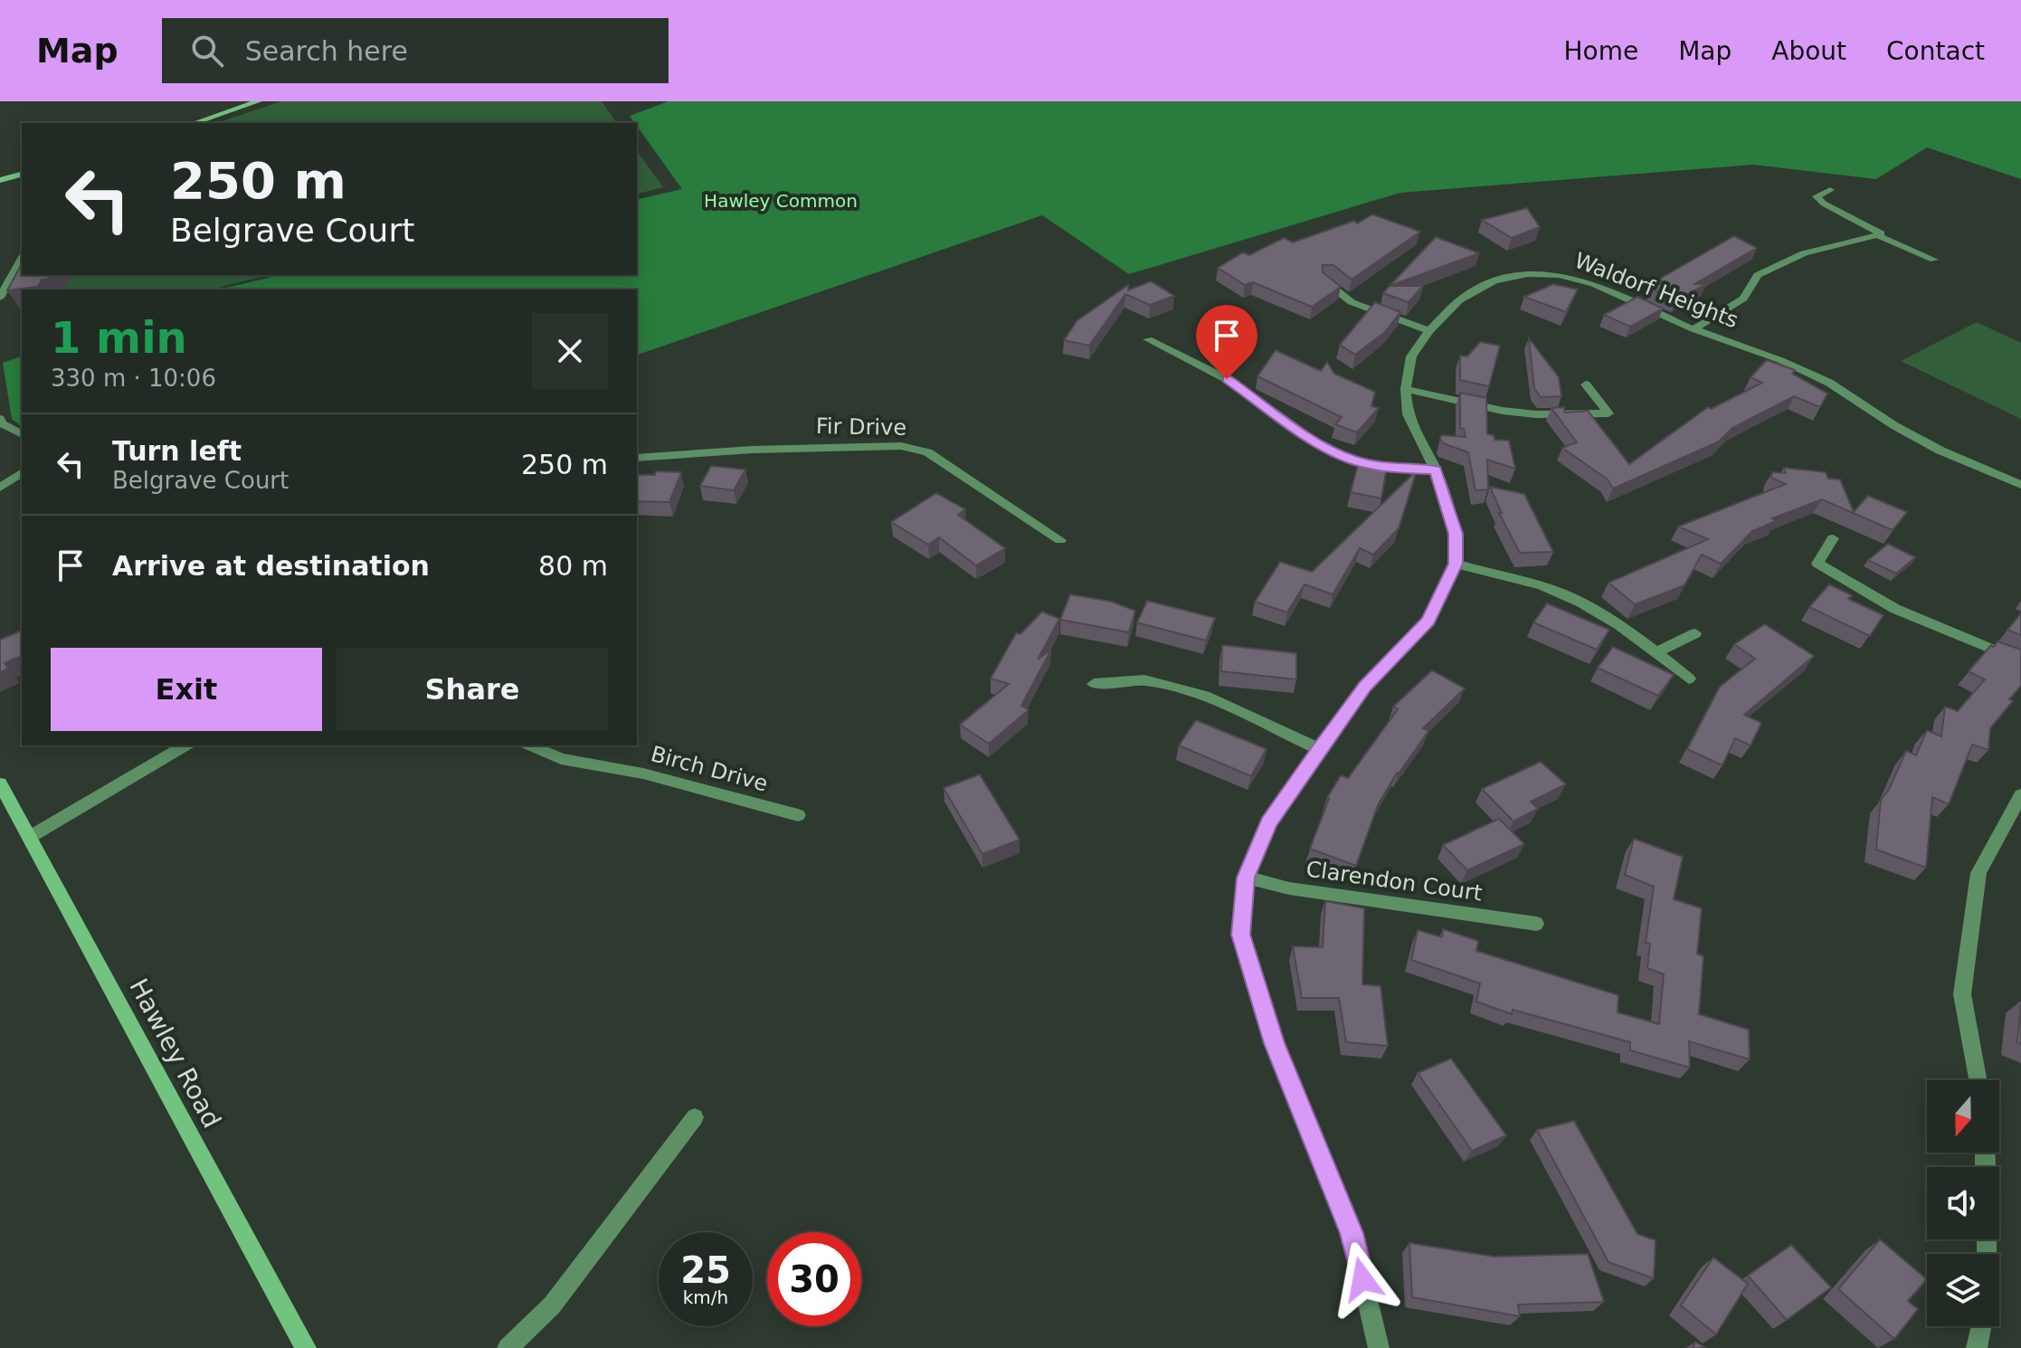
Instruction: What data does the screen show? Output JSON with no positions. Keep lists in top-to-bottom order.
{
  "streets": {
    "main road": ["Hawley Road"],
    "street": [
      "Waldorf Heights",
      "Fir Drive",
      "Birch Drive",
      "Clarendon Court"
    ]
  },
  "crossings": [
    ["Waldorf Heights", "Clarendon Court"]
  ],
  "parks": ["Hawley Common"],
  "north": "bottom",
  "page": {
    "header": "Map",
    "search": "Search here",
    "nav": [
      "Home",
      "Map",
      "About",
      "Contact"
    ],
    "turn": ["250 m", "Belgrave Court"],
    "heading": ["1 min", "330 m · 10:06"],
    "list": [
      {
        "name": "Turn left",
        "note": "Belgrave Court",
        "value": "250 m"
      },
      {
        "name": "Arrive at destination",
        "value": "80 m"
      }
    ],
    "buttons": ["Exit", "Share"],
    "speed": "25 km/h",
    "limit": "30"
  }
}
